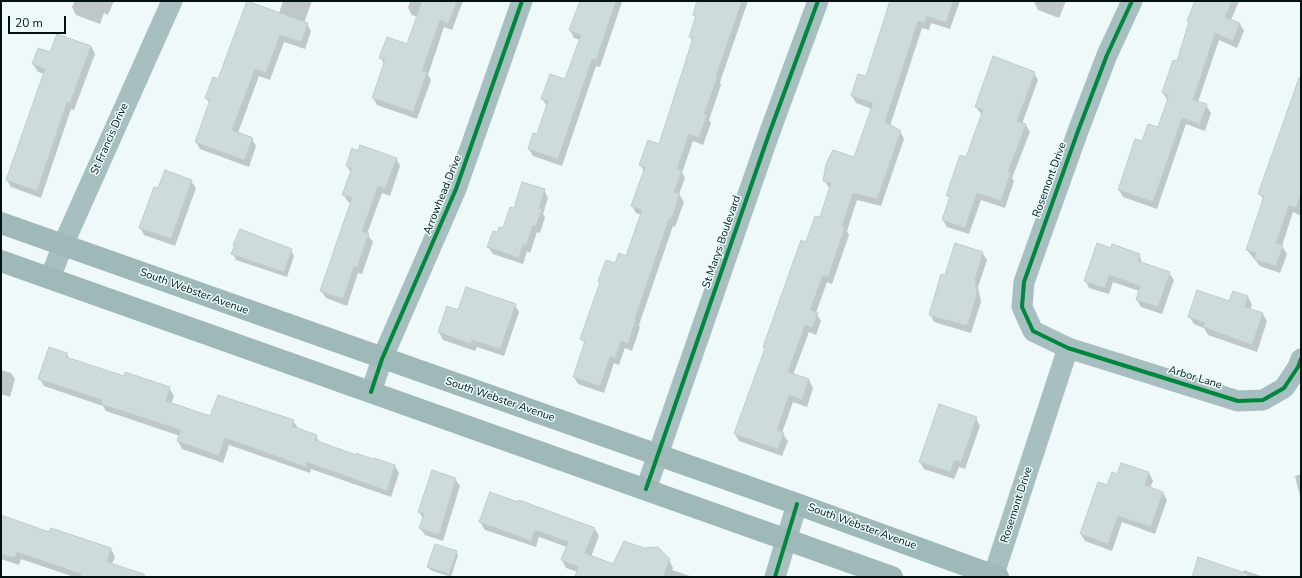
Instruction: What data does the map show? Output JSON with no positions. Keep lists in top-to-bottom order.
{
  "streets": {
    "main road": ["South Webster Avenue"],
    "street": [
      "St Francis Drive",
      "Rosemont Drive",
      "Arrowhead Drive",
      "St Marys Boulevard",
      "Arbor Lane"
    ]
  },
  "crossings": [
    ["St Francis Drive", "South Webster Avenue"],
    ["Rosemont Drive", "South Webster Avenue"],
    ["Rosemont Drive", "Arbor Lane"],
    ["Arrowhead Drive", "South Webster Avenue"],
    ["St Marys Boulevard", "South Webster Avenue"]
  ],
  "scale_bar": "20 m"
}
